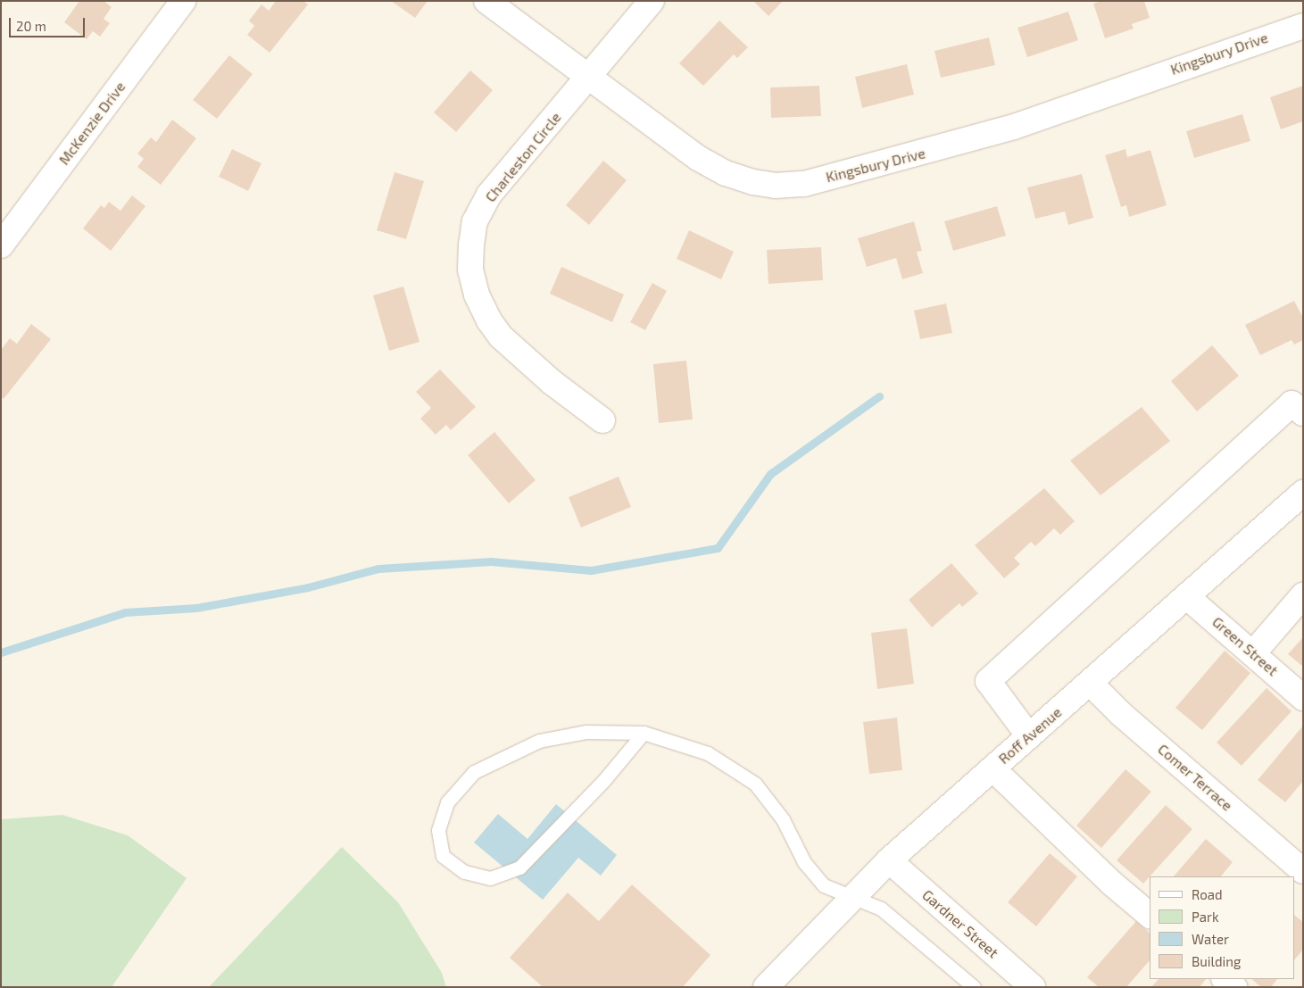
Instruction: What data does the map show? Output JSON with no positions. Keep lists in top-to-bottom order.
{
  "streets": {
    "street": [
      "Kingsbury Drive",
      "McKenzie Drive",
      "Charleston Circle",
      "Green Street",
      "Roff Avenue",
      "Comer Terrace",
      "Gardner Street"
    ]
  },
  "crossings": [
    ["Kingsbury Drive", "Charleston Circle"],
    ["Green Street", "Roff Avenue"],
    ["Roff Avenue", "Comer Terrace"],
    ["Roff Avenue", "Gardner Street"]
  ],
  "legend": [
    "Road",
    "Park",
    "Water",
    "Building"
  ],
  "scale_bar": "20 m"
}
